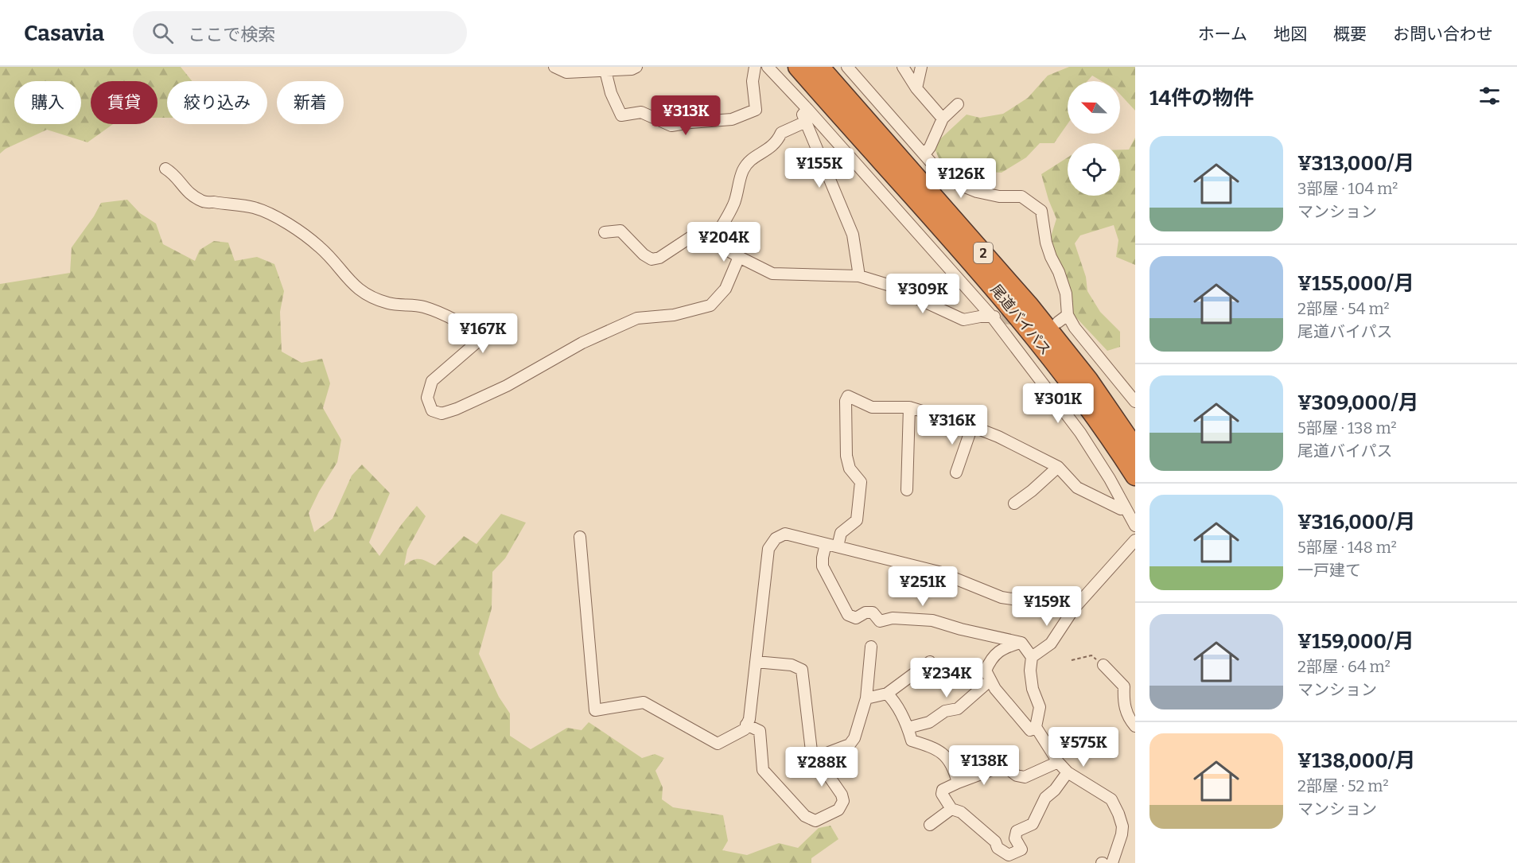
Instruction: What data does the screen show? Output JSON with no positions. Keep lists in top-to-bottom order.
{
  "streets": {
    "highway": ["2", "尾道バイパス"]
  },
  "north": "top left",
  "page": {
    "header": "Casavia",
    "search": "ここで検索",
    "nav": [
      "ホーム",
      "地図",
      "概要",
      "お問い合わせ"
    ],
    "heading": "14件の物件",
    "chip": [
      "購入",
      "賃貸",
      "絞り込み",
      "新着"
    ],
    "price": [
      "¥313K",
      "¥155K",
      "¥126K",
      "¥204K",
      "¥309K",
      "¥167K",
      "¥301K",
      "¥316K",
      "¥251K",
      "¥159K",
      "¥234K",
      "¥575K",
      "¥138K",
      "¥288K"
    ],
    "list": [
      {
        "name": "¥313,000/月",
        "note": "3部屋 · 104 m² · マンション"
      },
      {
        "name": "¥155,000/月",
        "note": "2部屋 · 54 m² · 尾道バイパス"
      },
      {
        "name": "¥309,000/月",
        "note": "5部屋 · 138 m² · 尾道バイパス"
      },
      {
        "name": "¥316,000/月",
        "note": "5部屋 · 148 m² · 一戸建て"
      },
      {
        "name": "¥159,000/月",
        "note": "2部屋 · 64 m² · マンション"
      },
      {
        "name": "¥138,000/月",
        "note": "2部屋 · 52 m² · マンション"
      }
    ]
  }
}
